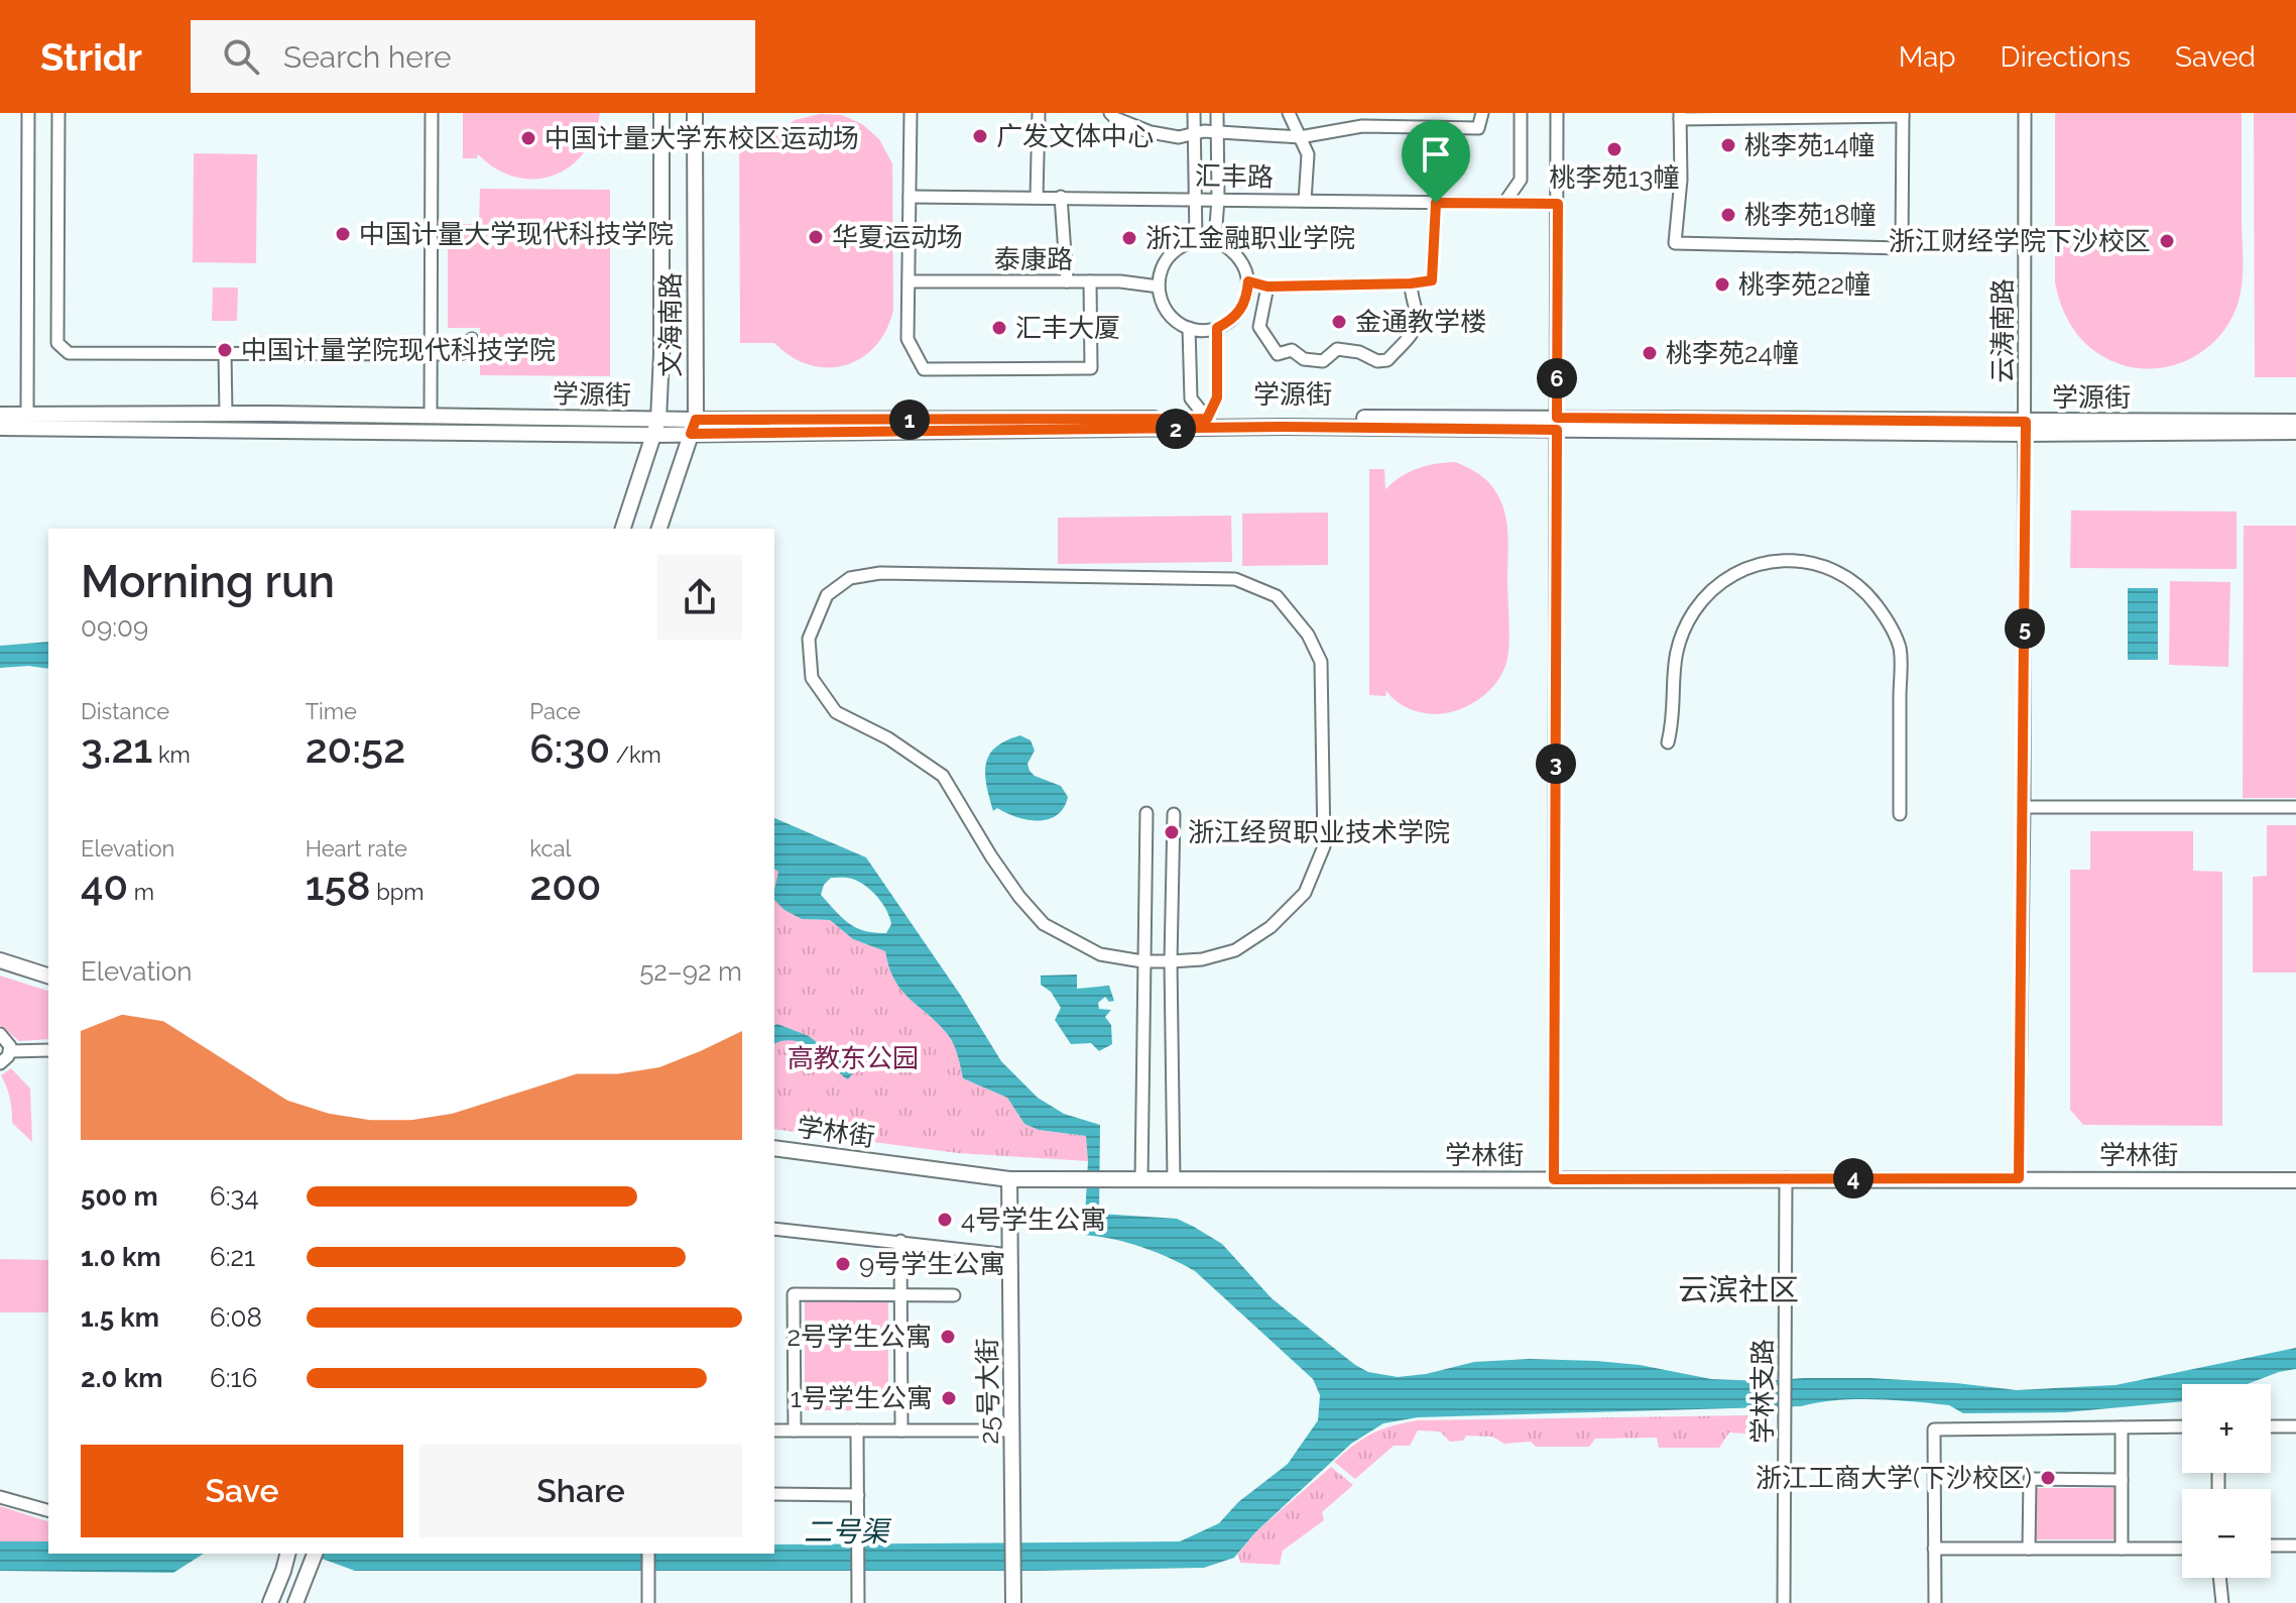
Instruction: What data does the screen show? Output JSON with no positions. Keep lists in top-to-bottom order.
{
  "streets": {
    "main road": [
      "文海南路",
      "学源街",
      "学林街",
      "25号大街"
    ],
    "street": [
      "汇丰路",
      "泰康路",
      "云涛南路",
      "学林支路"
    ]
  },
  "crossings": [
    ["文海南路", "学源街"],
    ["云涛南路", "学源街"],
    ["云涛南路", "学林街"],
    ["学林街", "25号大街"],
    ["学林街", "学林支路"]
  ],
  "districts": ["云滨社区"],
  "water": ["二号渠"],
  "parks": ["高教东公园"],
  "places": [
    "广发文体中心",
    "中国计量大学东校区运动场",
    "桃李苑14幢",
    "桃李苑13幢",
    "桃李苑18幢",
    "中国计量大学现代科技学院",
    "华夏运动场",
    "浙江金融职业学院",
    "浙江财经学院下沙校区",
    "桃李苑22幢",
    "金通教学楼",
    "汇丰大厦",
    "中国计量学院现代科技学院",
    "桃李苑24幢",
    "浙江经贸职业技术学院",
    "4号学生公寓",
    "9号学生公寓",
    "2号学生公寓",
    "1号学生公寓",
    "浙江工商大学(下沙校区)"
  ],
  "page": {
    "header": "Stridr",
    "search": "Search here",
    "nav": ["Map", "Directions", "Saved"],
    "pins": [
      "6",
      "1",
      "2",
      "5",
      "3",
      "4"
    ],
    "heading": ["Morning run", "09:09"],
    "stats": [
      ["Distance", "3.21 km"],
      ["Time", "20:52"],
      ["Pace", "6:30 /km"],
      ["Elevation", "40 m"],
      ["Heart rate", "158 bpm"],
      ["kcal", "200"]
    ],
    "chart": ["Elevation", "52–92 m"],
    "list": [
      {
        "name": "500 m",
        "note": "6:34"
      },
      {
        "name": "1.0 km",
        "note": "6:21"
      },
      {
        "name": "1.5 km",
        "note": "6:08"
      },
      {
        "name": "2.0 km",
        "note": "6:16"
      }
    ],
    "map_buttons": ["+", "−"],
    "buttons": ["Save", "Share"]
  }
}
